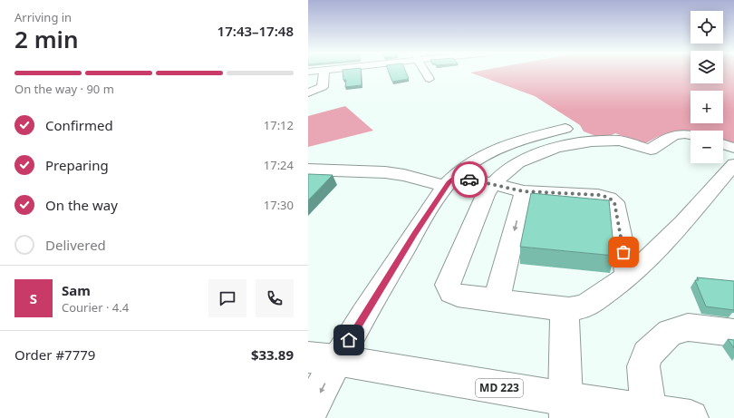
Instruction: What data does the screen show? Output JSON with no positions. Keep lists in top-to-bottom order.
{
  "streets": {
    "street": ["MD 223"]
  },
  "page": {
    "heading": ["2 min", "Arriving in", "17:43–17:48"],
    "panel": [
      "Sam",
      "Courier · 4.4",
      "Order #7779",
      "$33.89"
    ],
    "map_buttons": ["+", "−"],
    "bar": "On the way · 90 m",
    "list": [
      ["Confirmed", "17:12"],
      ["Preparing", "17:24"],
      ["On the way", "17:30"],
      "Delivered"
    ],
    "round": "S"
  }
}
